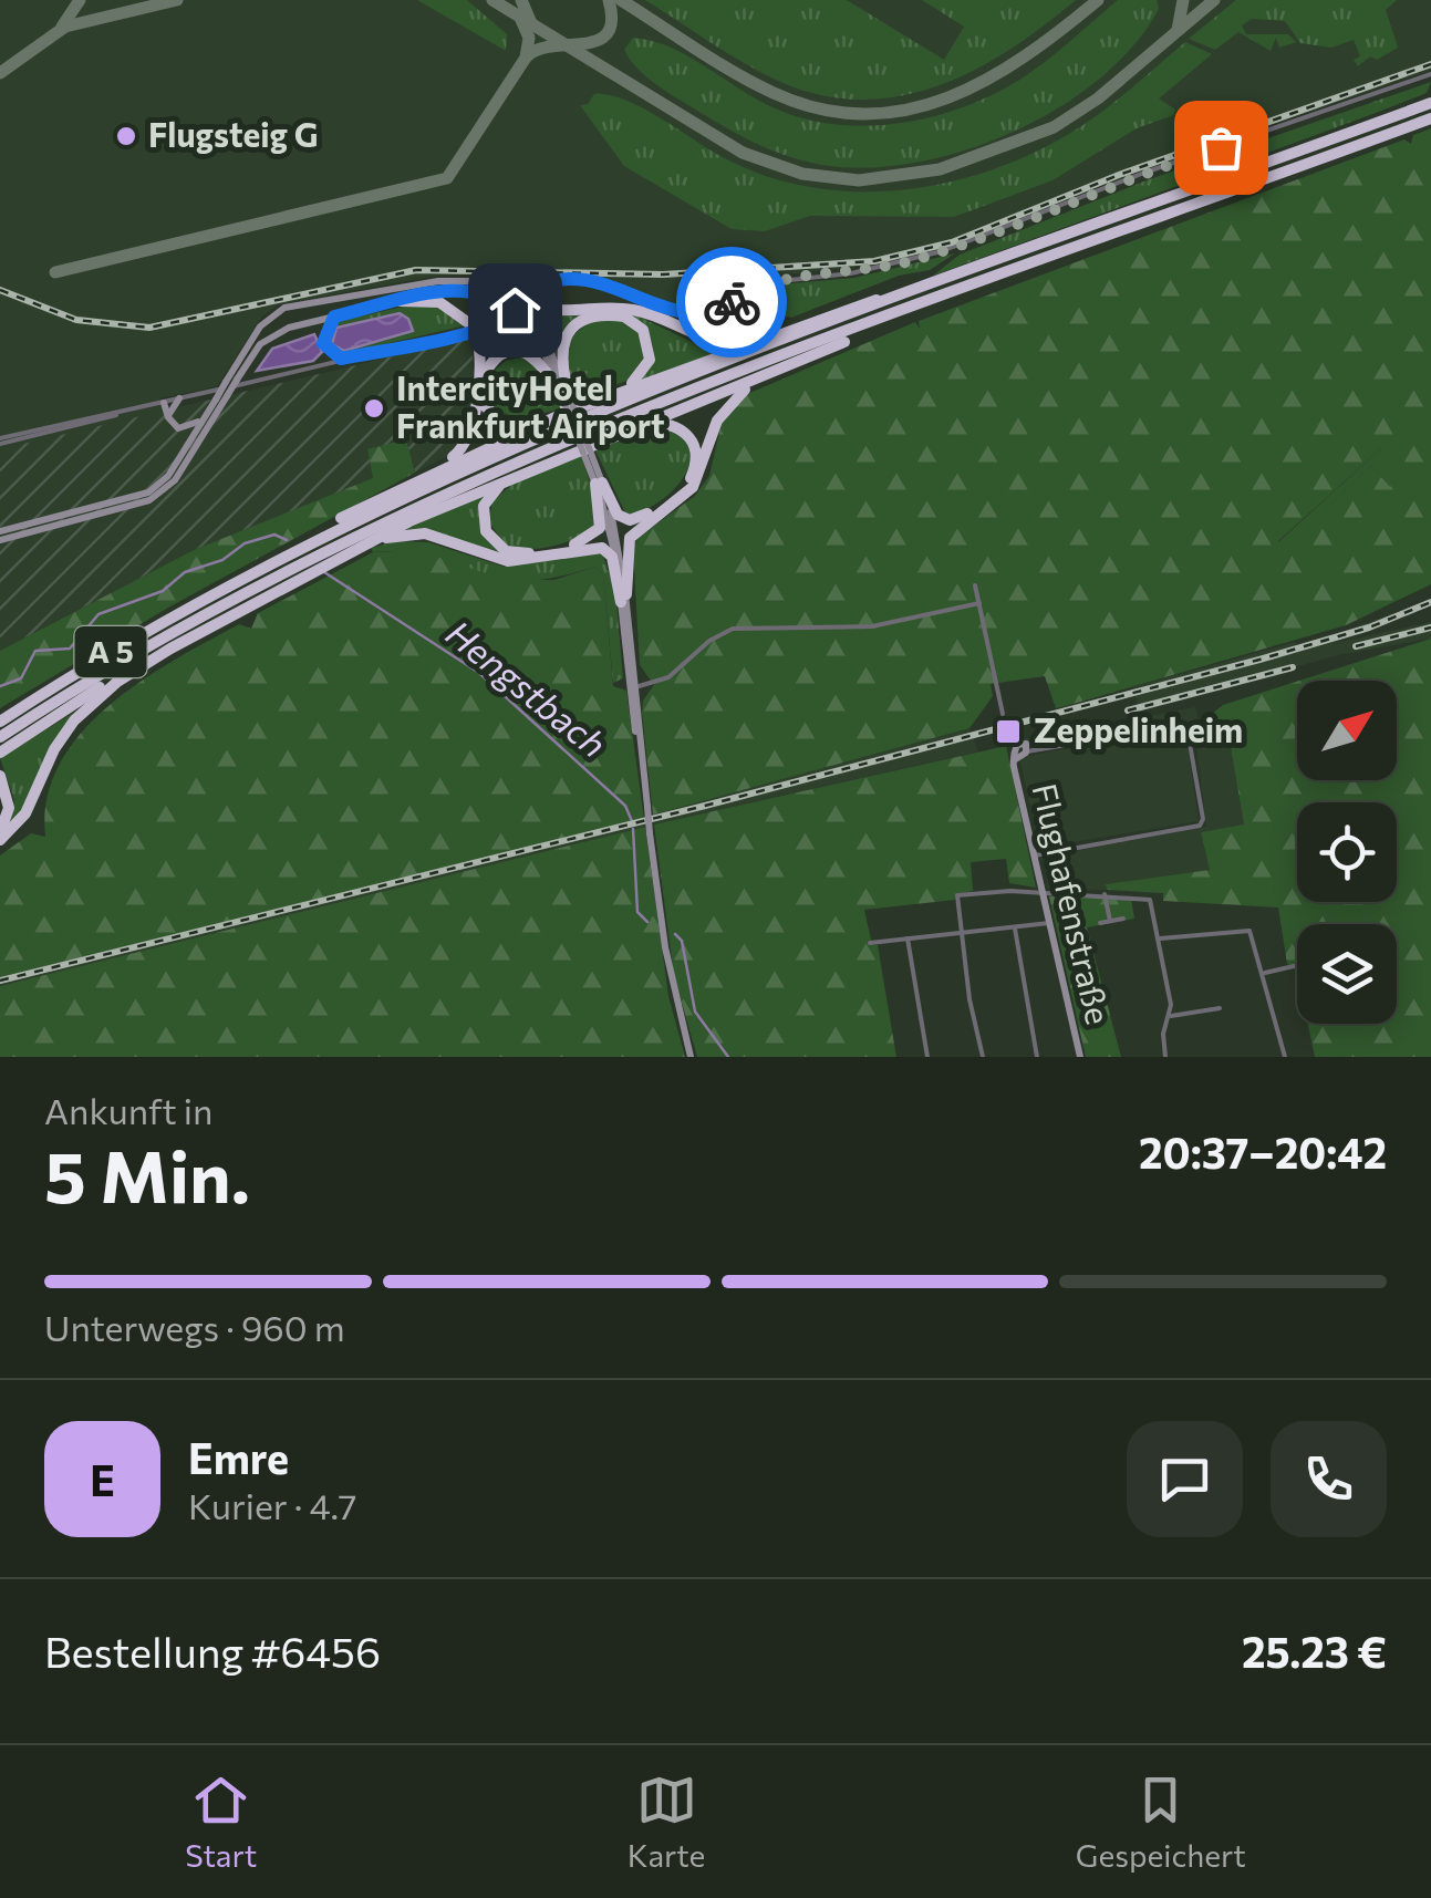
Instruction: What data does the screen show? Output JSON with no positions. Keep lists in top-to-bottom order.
{
  "streets": {
    "highway": ["A 5"],
    "street": ["Flughafenstraße"]
  },
  "water": ["Hengstbach"],
  "places": {
    "other": ["Flugsteig G", "IntercityHotel Frankfurt Airport"],
    "transit": ["Zeppelinheim"]
  },
  "north": "top right",
  "page": {
    "heading": ["5 Min.", "Ankunft in", "20:37–20:42"],
    "panel": [
      "Emre",
      "Kurier · 4.7",
      "Bestellung #6456",
      "25.23 €"
    ],
    "bar": "Unterwegs · 960 m",
    "round": "E",
    "tabs": ["Start", "Karte", "Gespeichert"]
  }
}
